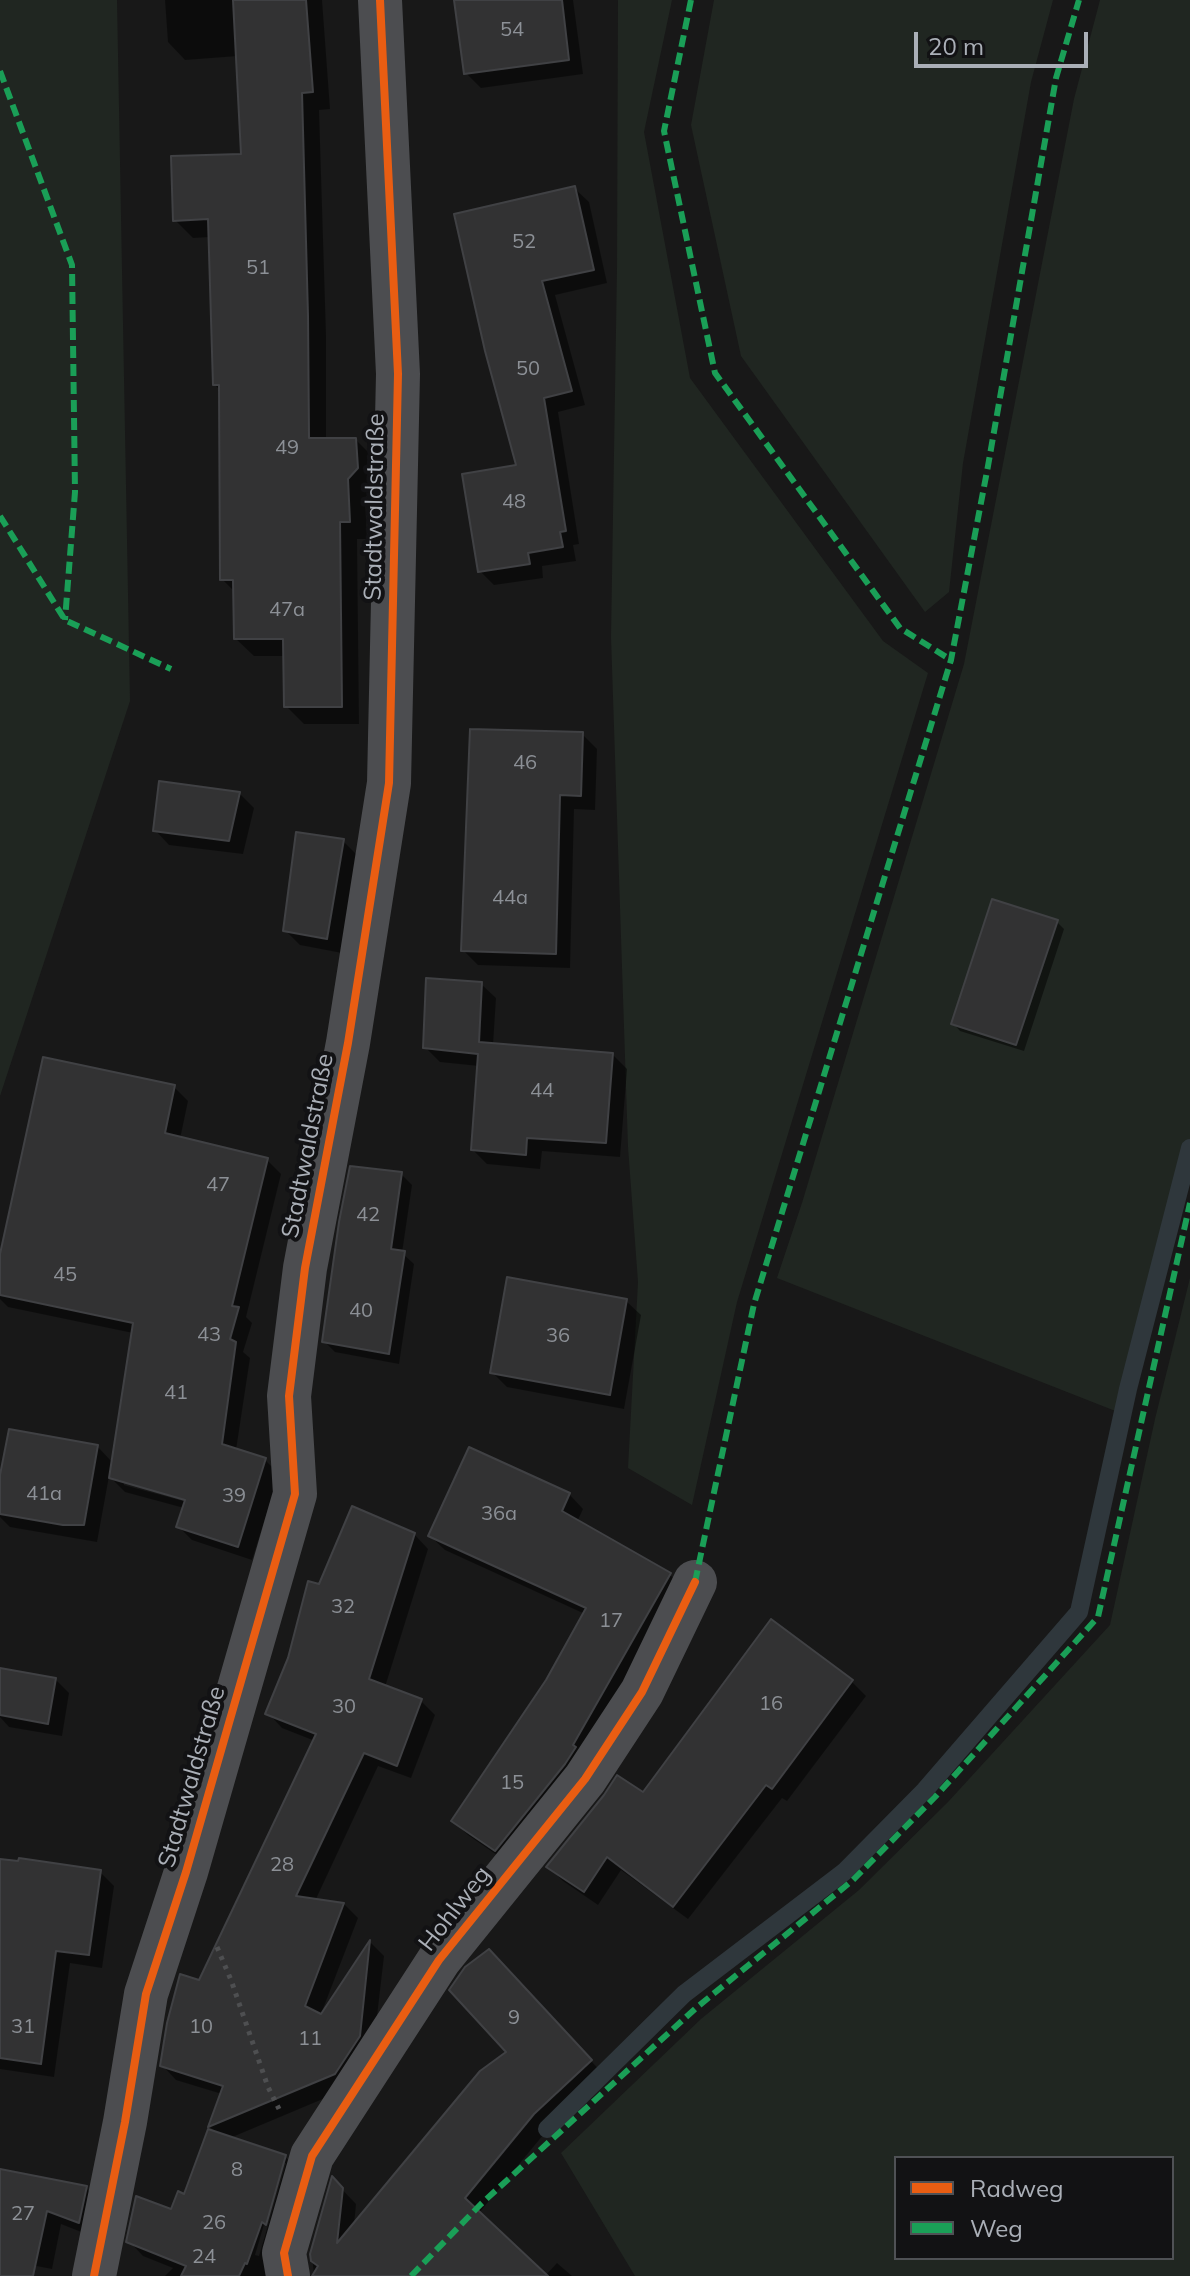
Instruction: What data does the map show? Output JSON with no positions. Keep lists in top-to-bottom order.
{
  "streets": {
    "street": ["Stadtwaldstraße", "Hohlweg"]
  },
  "house_numbers": [
    "54",
    "52",
    "51",
    "50",
    "49",
    "48",
    "47a",
    "46",
    "44a",
    "44",
    "47",
    "42",
    "45",
    "40",
    "43",
    "36",
    "41",
    "41a",
    "39",
    "36a",
    "32",
    "17",
    "16",
    "30",
    "15",
    "28",
    "9",
    "31",
    "10",
    "11",
    "8",
    "27",
    "26",
    "24"
  ],
  "legend": ["Radweg", "Weg"],
  "scale_bar": "20 m"
}
